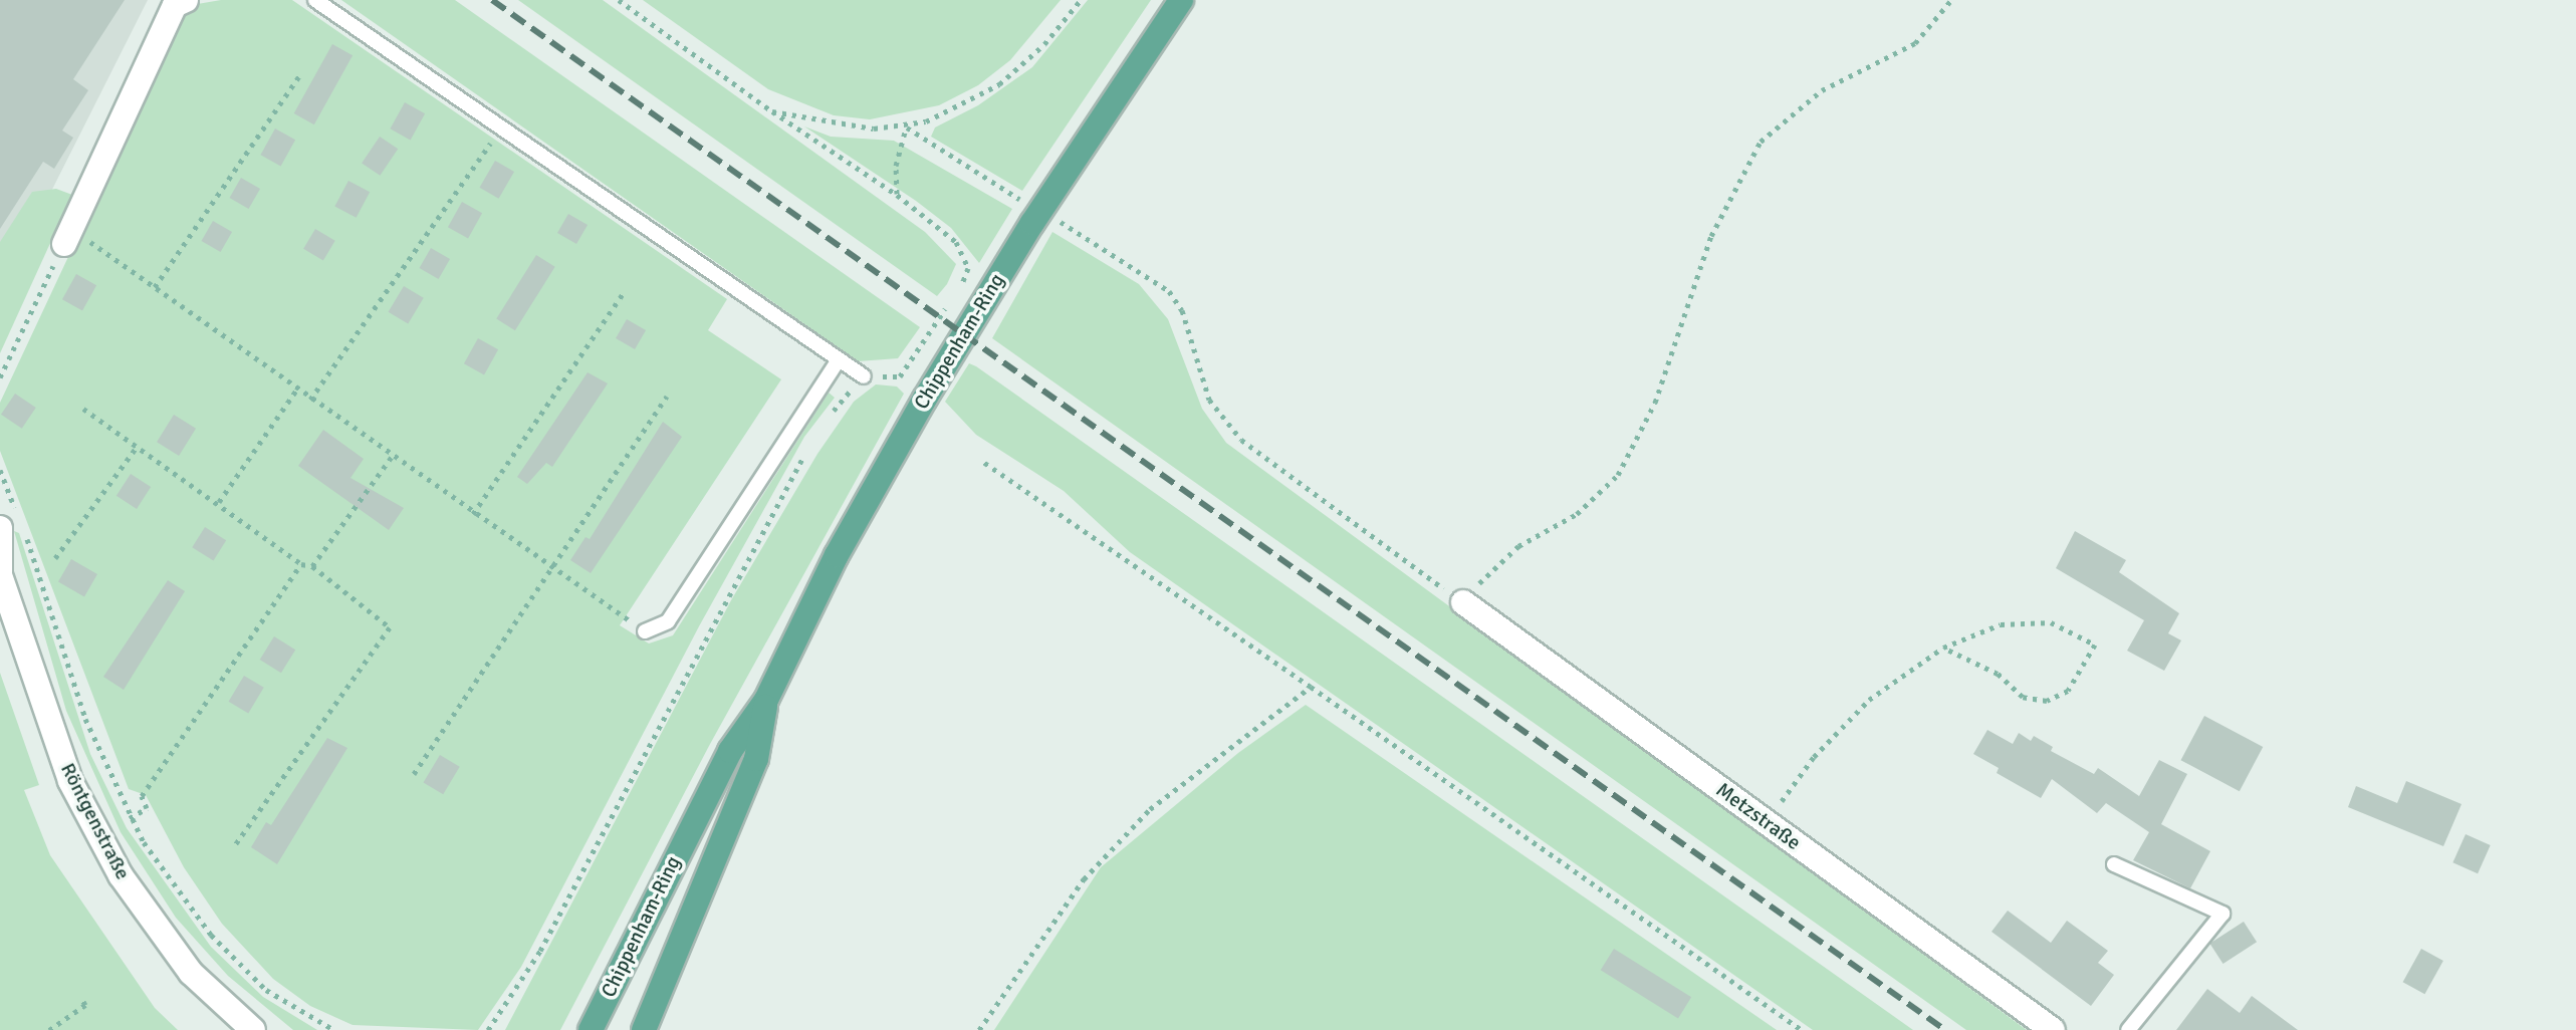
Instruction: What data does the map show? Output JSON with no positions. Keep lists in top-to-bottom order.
{
  "streets": {
    "main road": ["Chippenham-Ring"],
    "street": ["Metzstraße", "Röntgenstraße"]
  }
}
